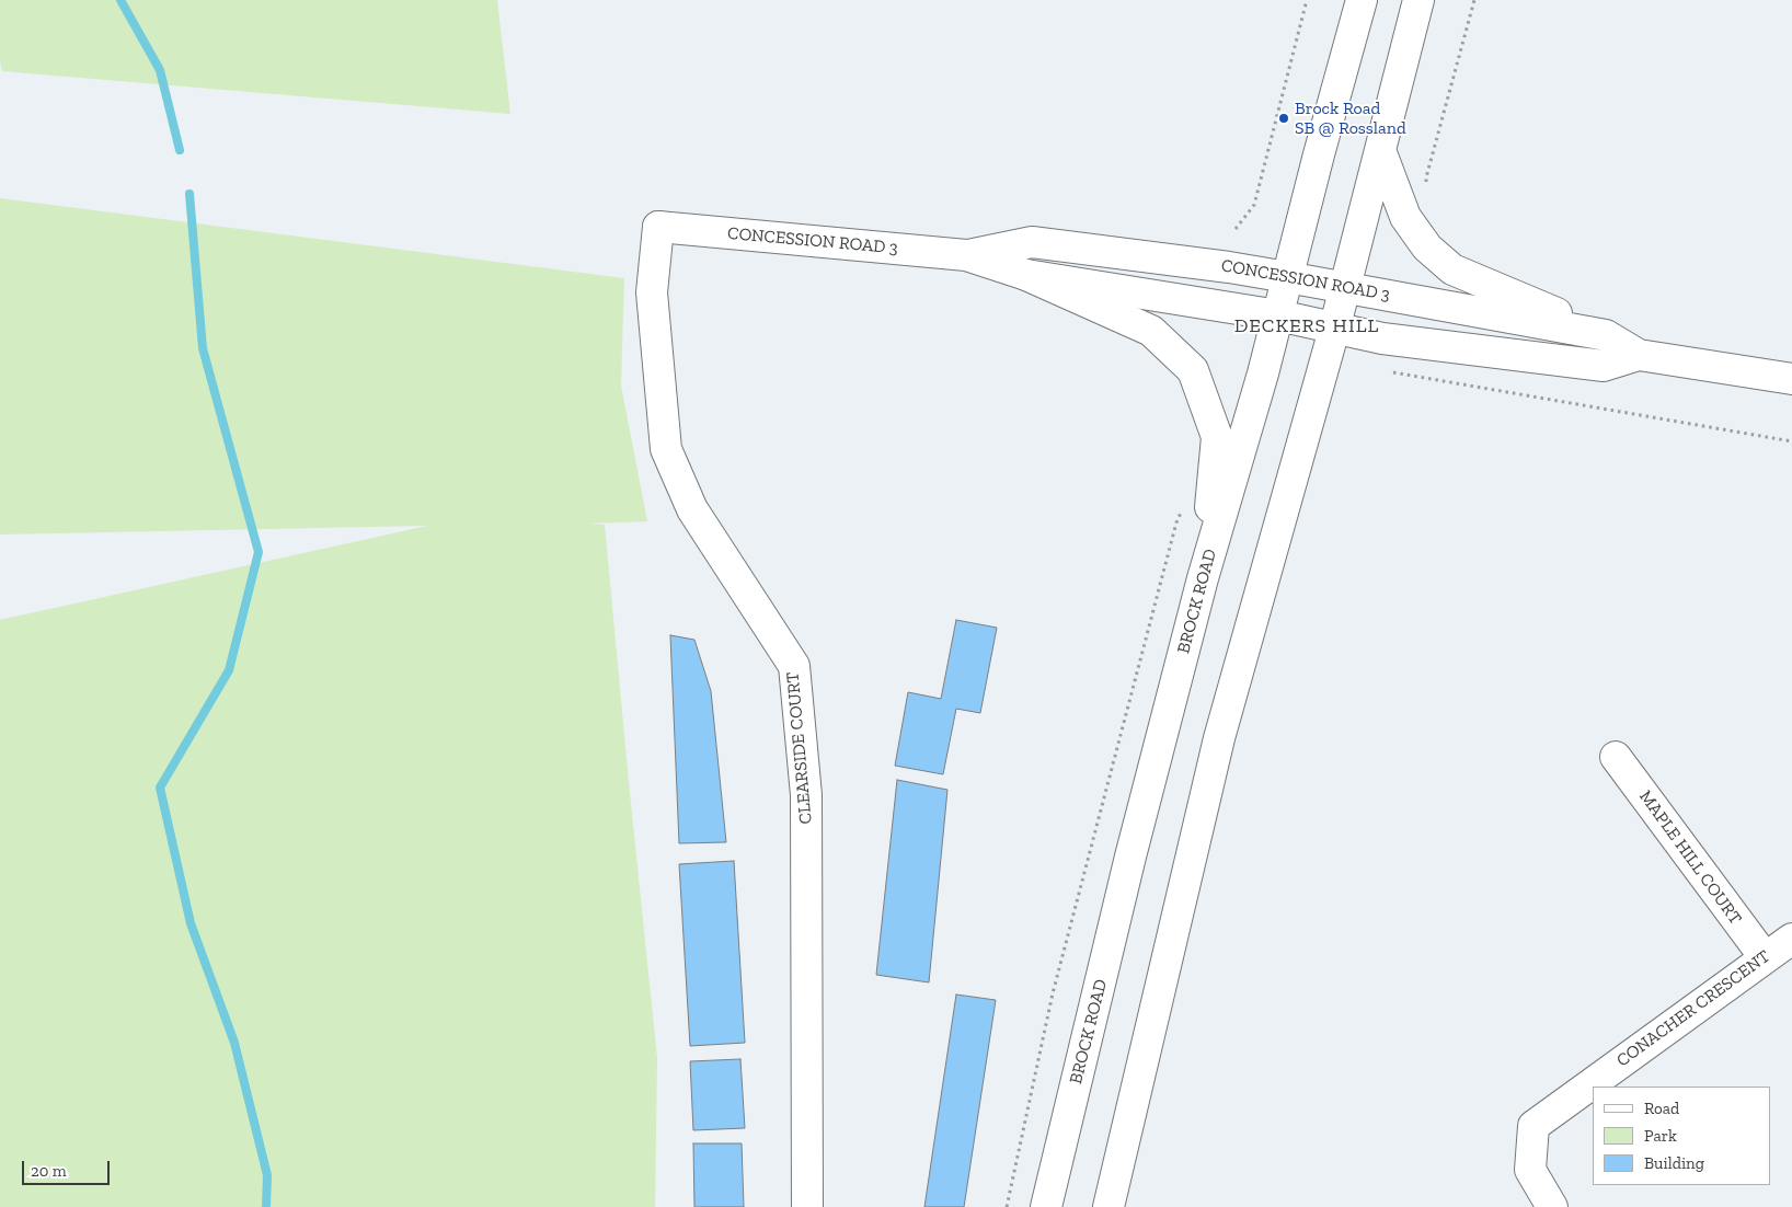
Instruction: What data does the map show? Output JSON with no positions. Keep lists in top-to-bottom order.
{
  "streets": {
    "main road": [
      "CONCESSION ROAD 3",
      "BROCK ROAD",
      "CLEARSIDE COURT",
      "MAPLE HILL COURT",
      "CONACHER CRESCENT"
    ]
  },
  "crossings": [
    ["CONCESSION ROAD 3", "BROCK ROAD"],
    ["CONCESSION ROAD 3", "CLEARSIDE COURT"],
    ["MAPLE HILL COURT", "CONACHER CRESCENT"]
  ],
  "districts": ["DECKERS HILL"],
  "places": ["Brock Road SB @ Rossland"],
  "legend": ["Road", "Park", "Building"],
  "scale_bar": "20 m"
}
